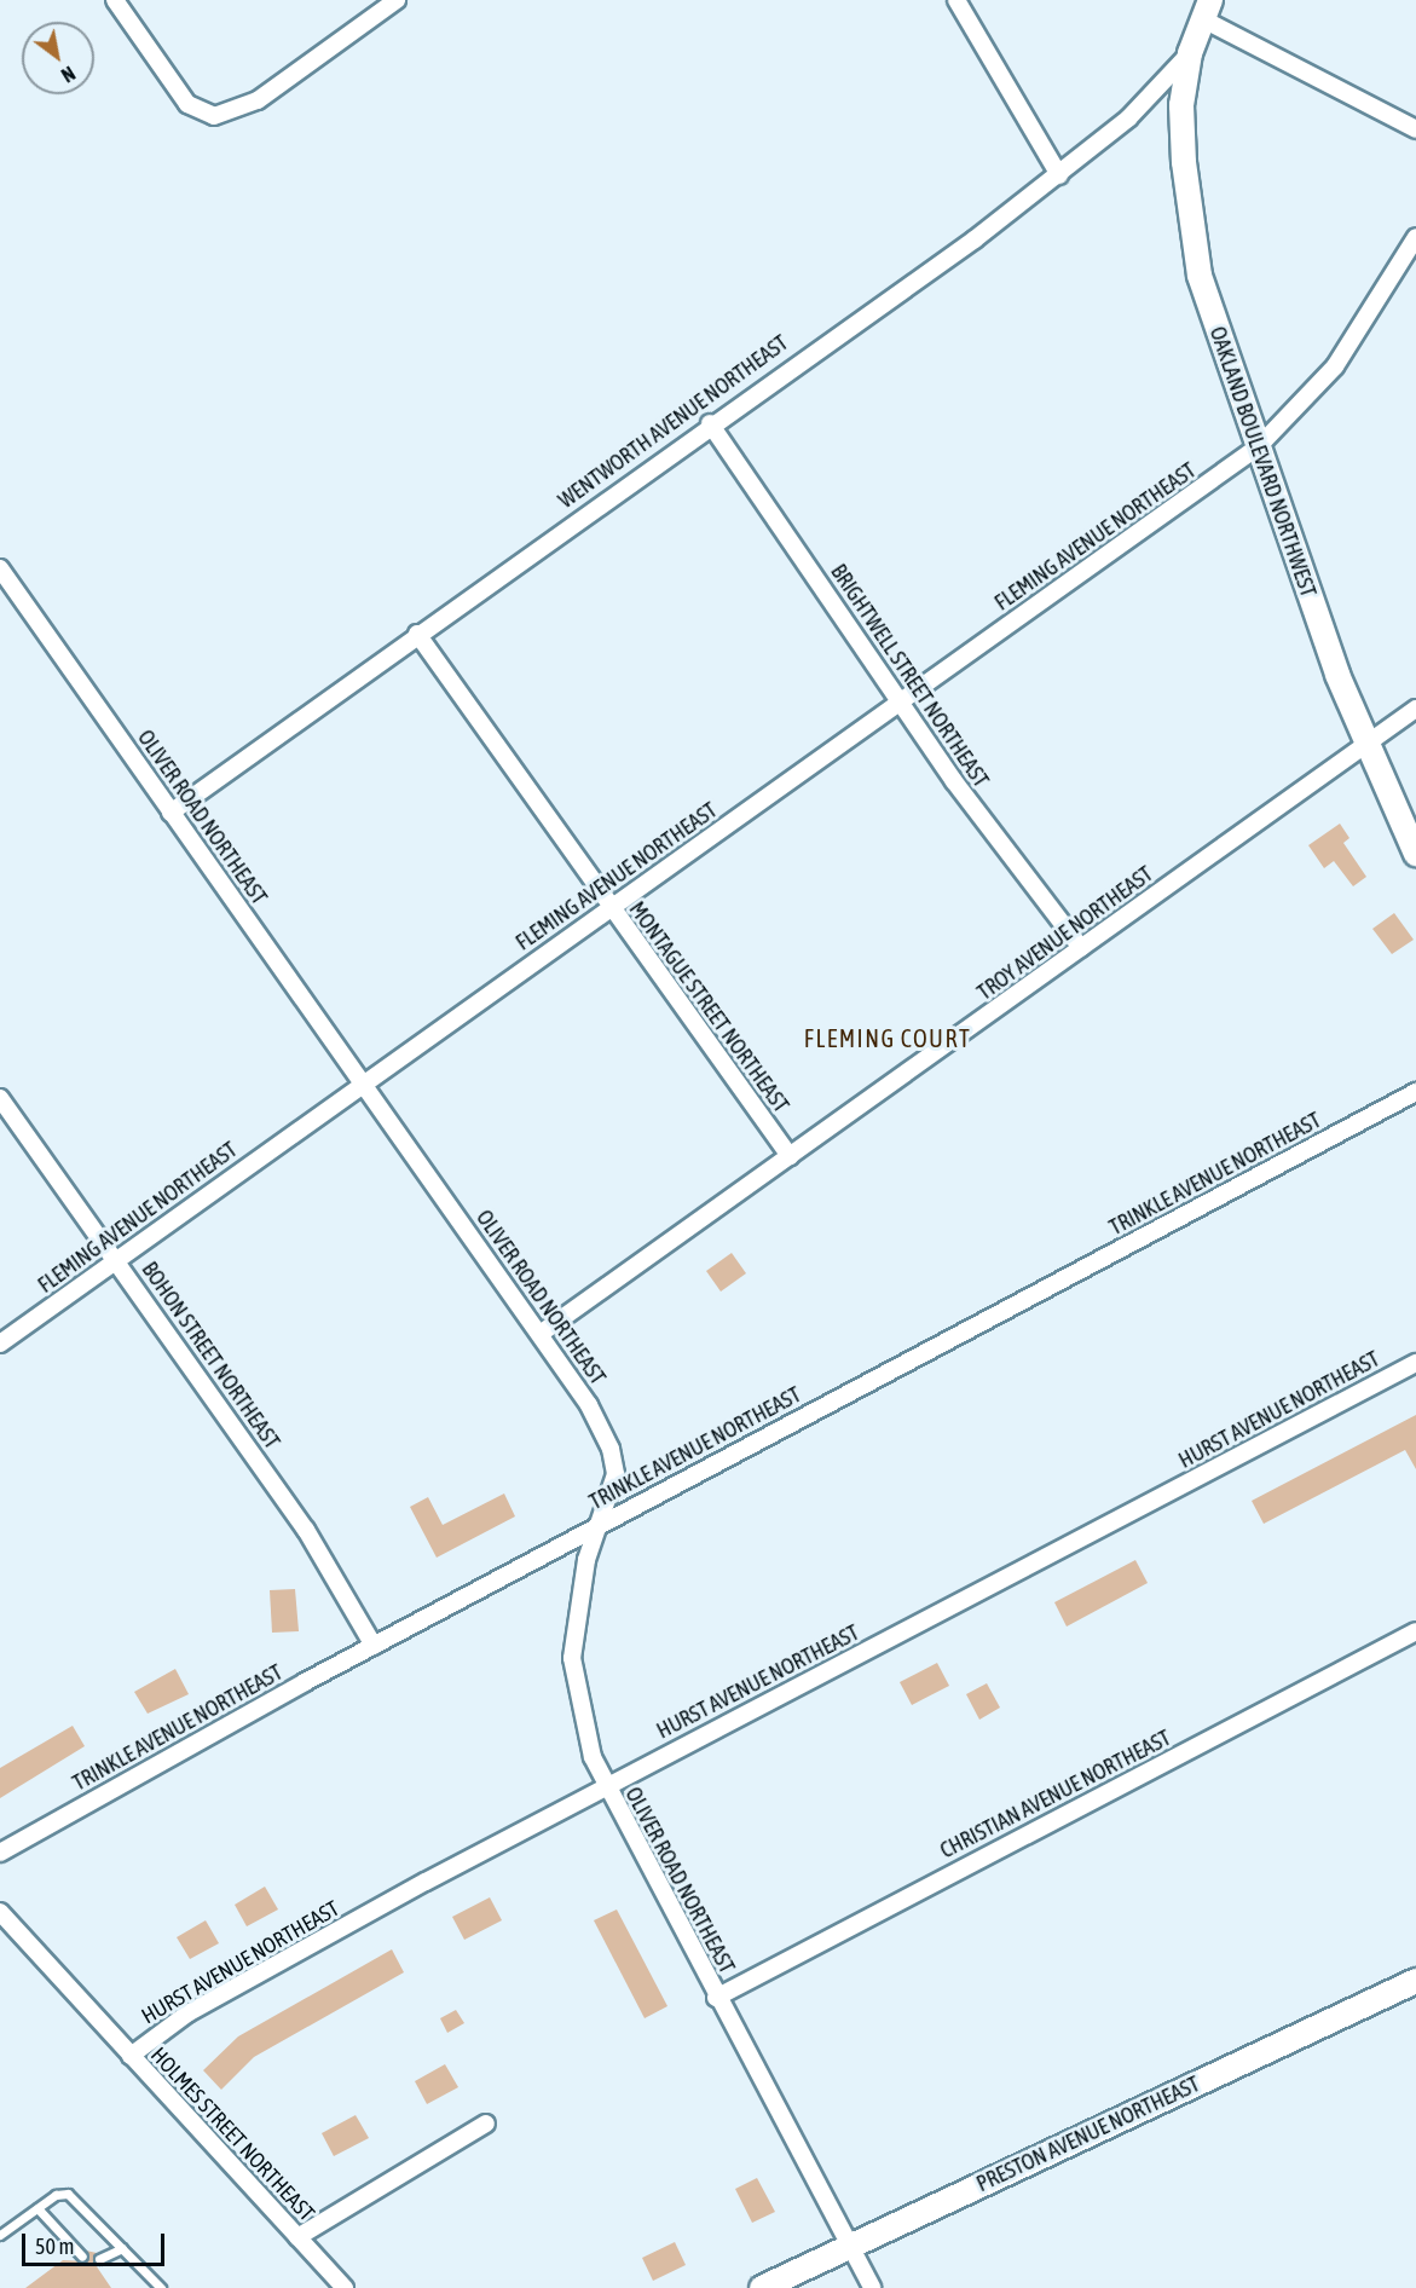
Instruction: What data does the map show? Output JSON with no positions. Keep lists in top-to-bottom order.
{
  "streets": {
    "street": [
      "WENTWORTH AVENUE NORTHEAST",
      "OAKLAND BOULEVARD NORTHWEST",
      "FLEMING AVENUE NORTHEAST",
      "BRIGHTWELL STREET NORTHEAST",
      "OLIVER ROAD NORTHEAST",
      "TROY AVENUE NORTHEAST",
      "MONTAGUE STREET NORTHEAST",
      "TRINKLE AVENUE NORTHEAST",
      "BOHON STREET NORTHEAST",
      "HURST AVENUE NORTHEAST",
      "CHRISTIAN AVENUE NORTHEAST",
      "HOLMES STREET NORTHEAST",
      "PRESTON AVENUE NORTHEAST"
    ]
  },
  "crossings": [
    ["WENTWORTH AVENUE NORTHEAST", "OAKLAND BOULEVARD NORTHWEST"],
    ["WENTWORTH AVENUE NORTHEAST", "BRIGHTWELL STREET NORTHEAST"],
    ["WENTWORTH AVENUE NORTHEAST", "OLIVER ROAD NORTHEAST"],
    ["WENTWORTH AVENUE NORTHEAST", "MONTAGUE STREET NORTHEAST"],
    ["OAKLAND BOULEVARD NORTHWEST", "FLEMING AVENUE NORTHEAST"],
    ["OAKLAND BOULEVARD NORTHWEST", "TROY AVENUE NORTHEAST"],
    ["FLEMING AVENUE NORTHEAST", "BRIGHTWELL STREET NORTHEAST"],
    ["FLEMING AVENUE NORTHEAST", "OLIVER ROAD NORTHEAST"],
    ["FLEMING AVENUE NORTHEAST", "MONTAGUE STREET NORTHEAST"],
    ["FLEMING AVENUE NORTHEAST", "BOHON STREET NORTHEAST"],
    ["BRIGHTWELL STREET NORTHEAST", "TROY AVENUE NORTHEAST"],
    ["OLIVER ROAD NORTHEAST", "TROY AVENUE NORTHEAST"],
    ["OLIVER ROAD NORTHEAST", "TRINKLE AVENUE NORTHEAST"],
    ["OLIVER ROAD NORTHEAST", "HURST AVENUE NORTHEAST"],
    ["OLIVER ROAD NORTHEAST", "CHRISTIAN AVENUE NORTHEAST"],
    ["OLIVER ROAD NORTHEAST", "PRESTON AVENUE NORTHEAST"],
    ["TROY AVENUE NORTHEAST", "MONTAGUE STREET NORTHEAST"],
    ["TRINKLE AVENUE NORTHEAST", "BOHON STREET NORTHEAST"],
    ["HURST AVENUE NORTHEAST", "HOLMES STREET NORTHEAST"]
  ],
  "districts": ["FLEMING COURT"],
  "scale_bar": "50 m",
  "north": "bottom right"
}
